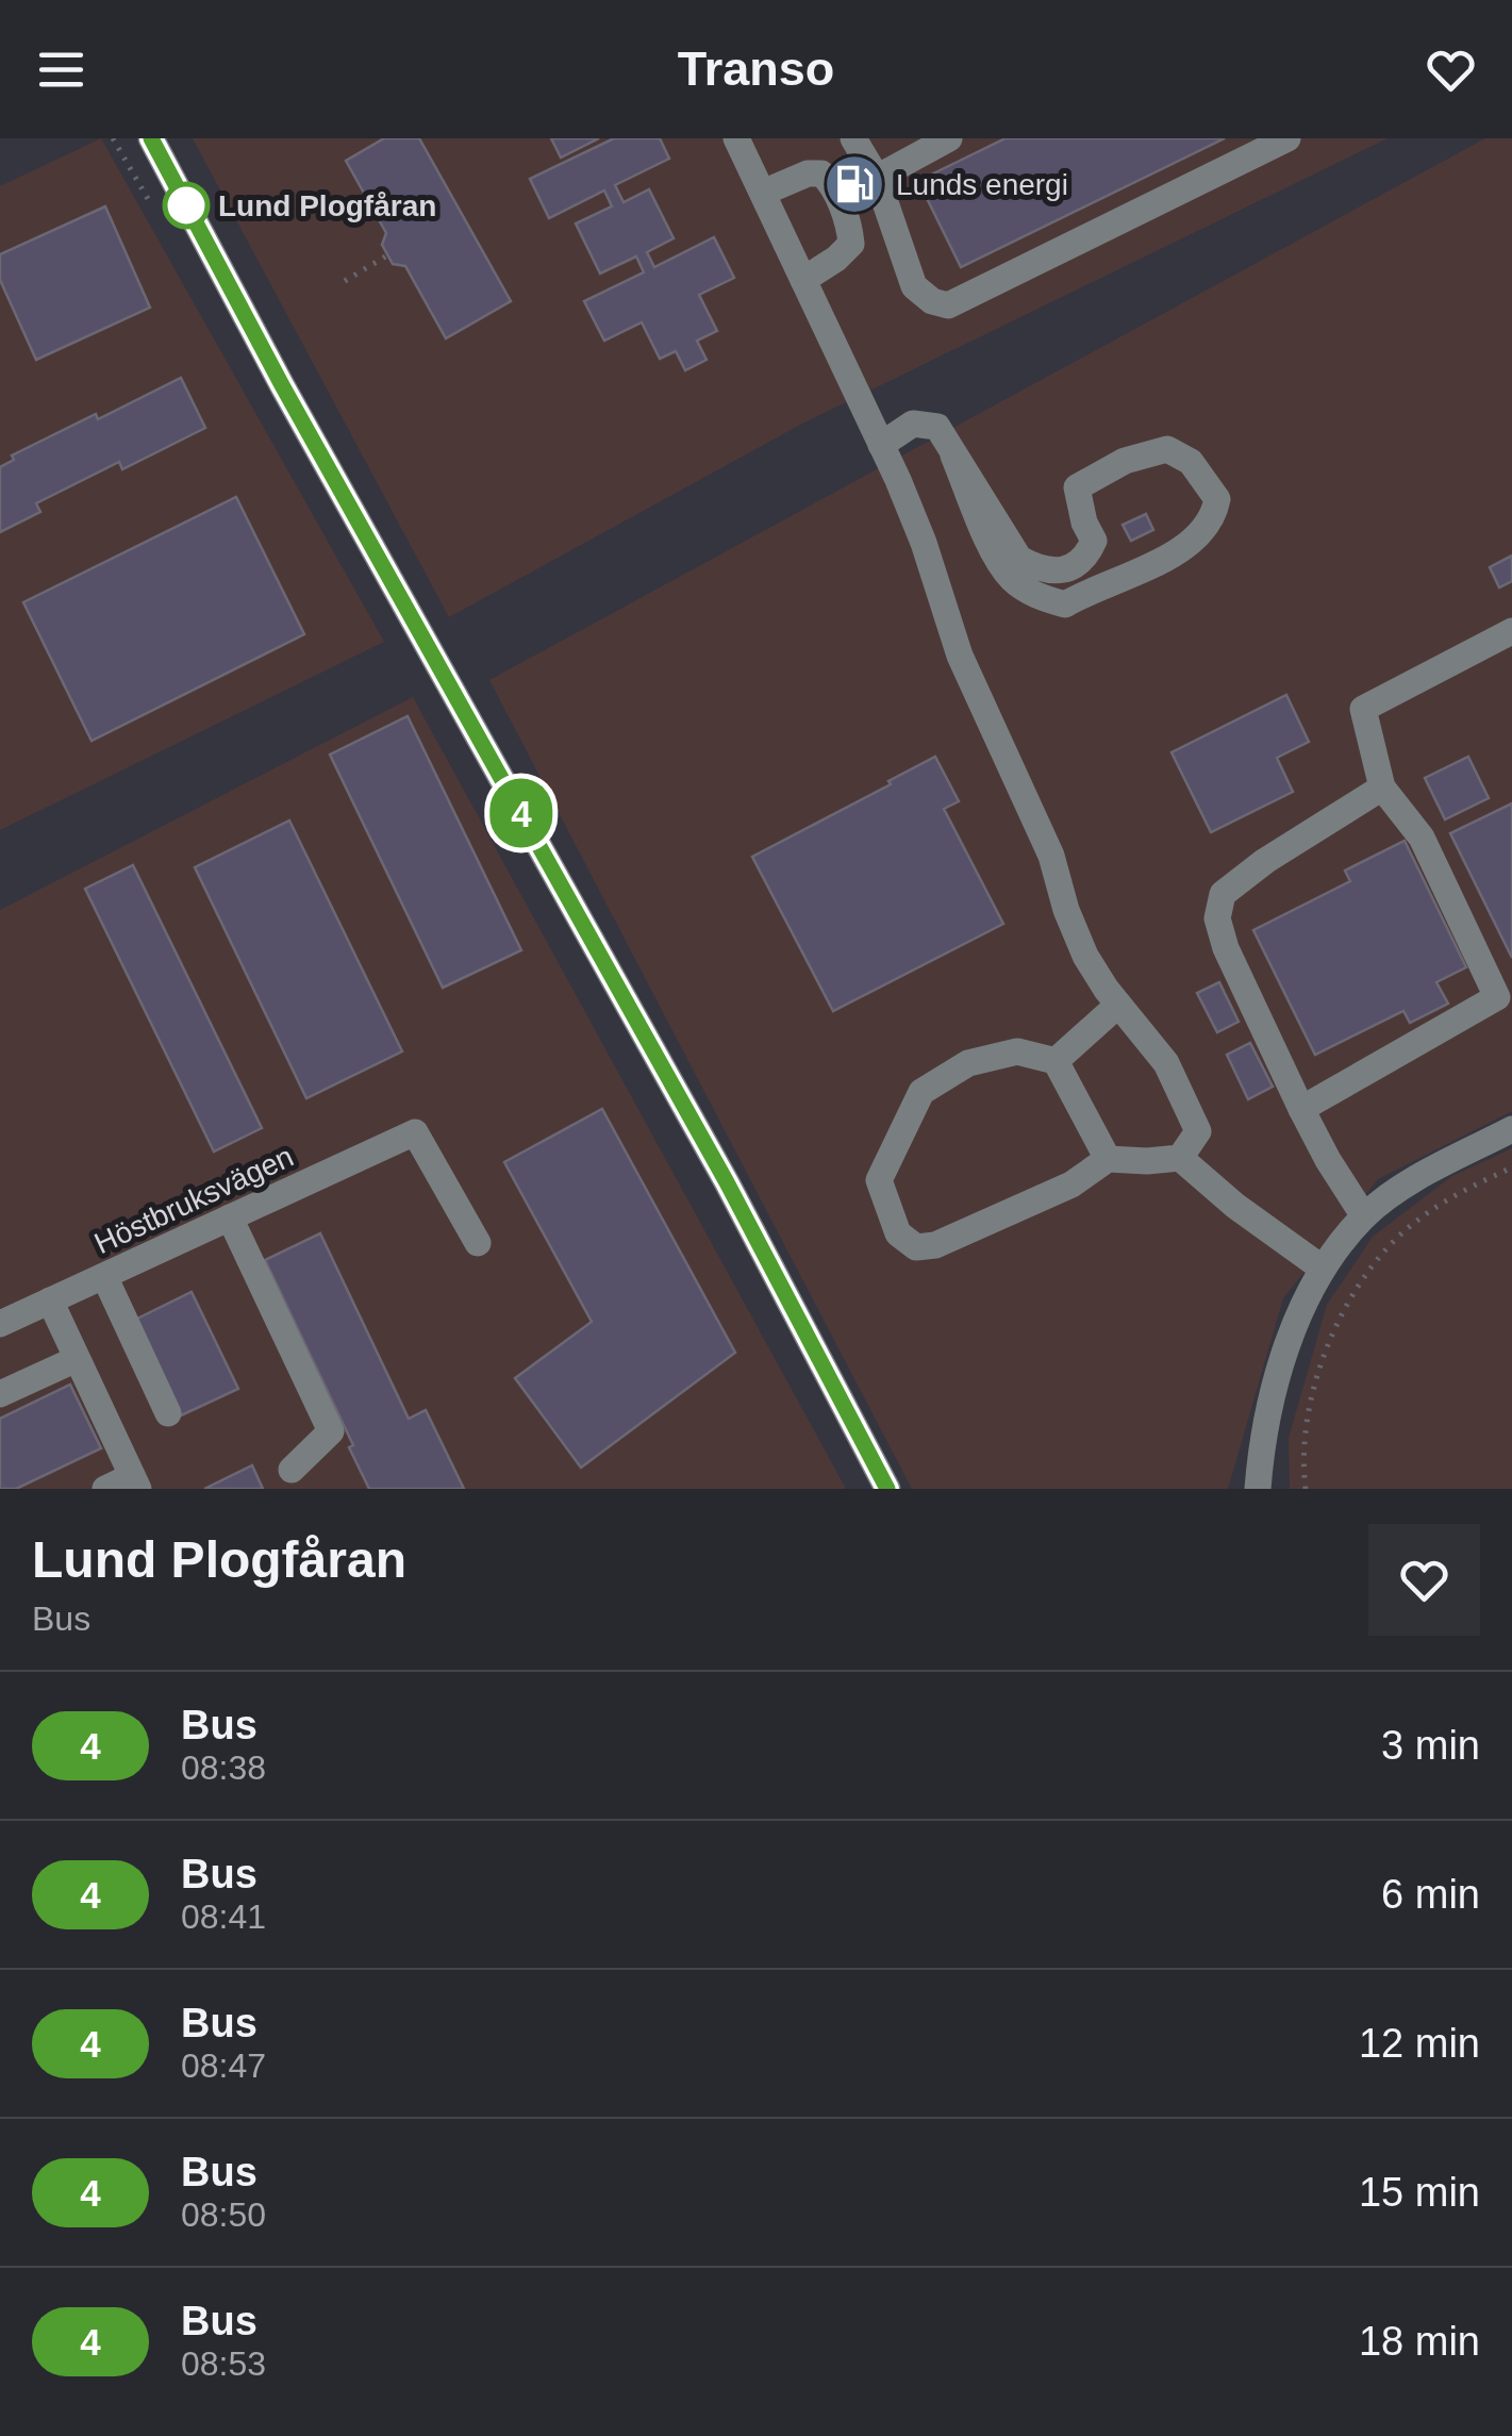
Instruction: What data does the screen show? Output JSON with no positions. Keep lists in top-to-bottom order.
{
  "streets": {
    "street": ["Höstbruksvägen"]
  },
  "places": {
    "fuel station": ["Lunds energi"],
    "other": ["Lund Plogfåran"]
  },
  "lines": ["bus line 4"],
  "page": {
    "header": "Transo",
    "on_map": "4",
    "heading": ["Lund Plogfåran", "Bus"],
    "list": [
      {
        "mark": "4",
        "name": "Bus",
        "note": "08:38",
        "value": "3 min"
      },
      {
        "mark": "4",
        "name": "Bus",
        "note": "08:41",
        "value": "6 min"
      },
      {
        "mark": "4",
        "name": "Bus",
        "note": "08:47",
        "value": "12 min"
      },
      {
        "mark": "4",
        "name": "Bus",
        "note": "08:50",
        "value": "15 min"
      },
      {
        "mark": "4",
        "name": "Bus",
        "note": "08:53",
        "value": "18 min"
      }
    ]
  }
}
